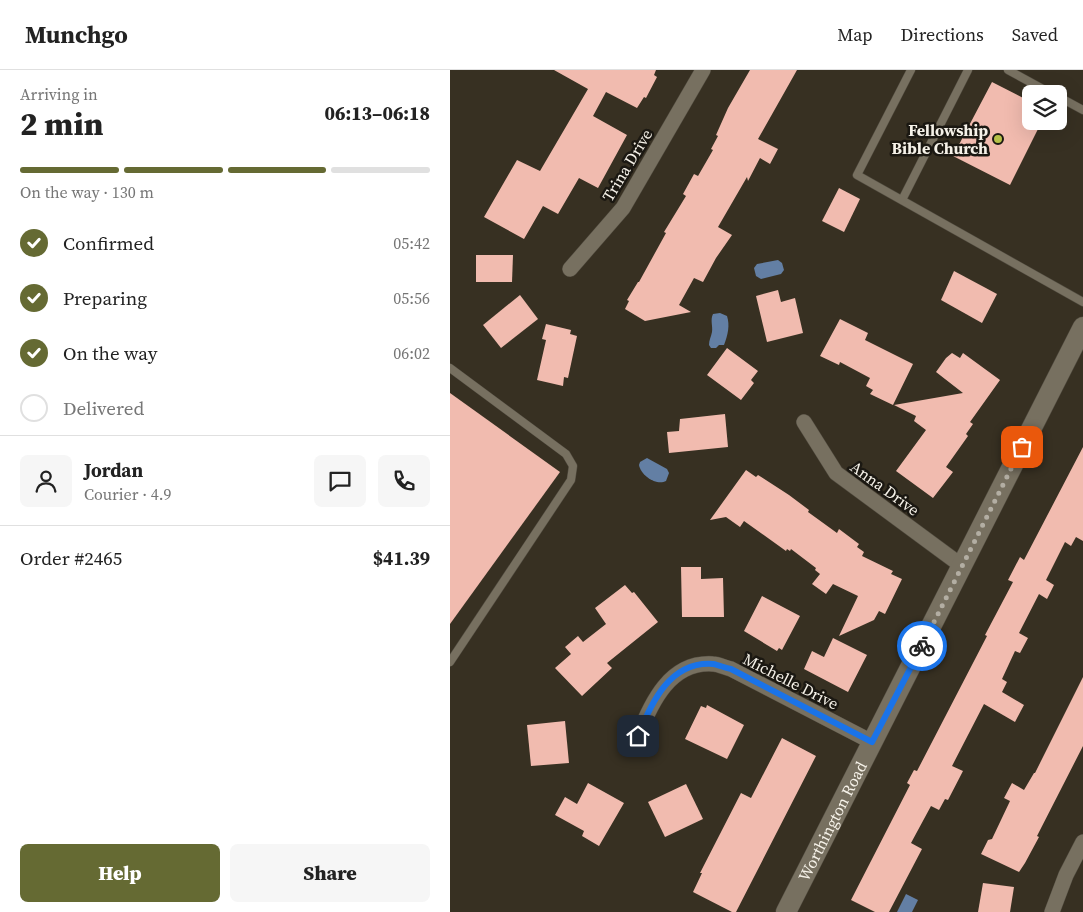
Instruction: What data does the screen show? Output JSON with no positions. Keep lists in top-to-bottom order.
{
  "streets": {
    "street": [
      "Trina Drive",
      "Anna Drive",
      "Michelle Drive",
      "Worthington Road"
    ]
  },
  "crossings": [
    ["Anna Drive", "Worthington Road"],
    ["Michelle Drive", "Worthington Road"]
  ],
  "places": ["Fellowship Bible Church"],
  "page": {
    "header": "Munchgo",
    "nav": ["Map", "Directions", "Saved"],
    "heading": ["2 min", "Arriving in", "06:13–06:18"],
    "panel": [
      "Jordan",
      "Courier · 4.9",
      "Order #2465",
      "$41.39"
    ],
    "bar": "On the way · 130 m",
    "list": [
      ["Confirmed", "05:42"],
      ["Preparing", "05:56"],
      ["On the way", "06:02"],
      "Delivered"
    ],
    "buttons": ["Help", "Share"]
  }
}
